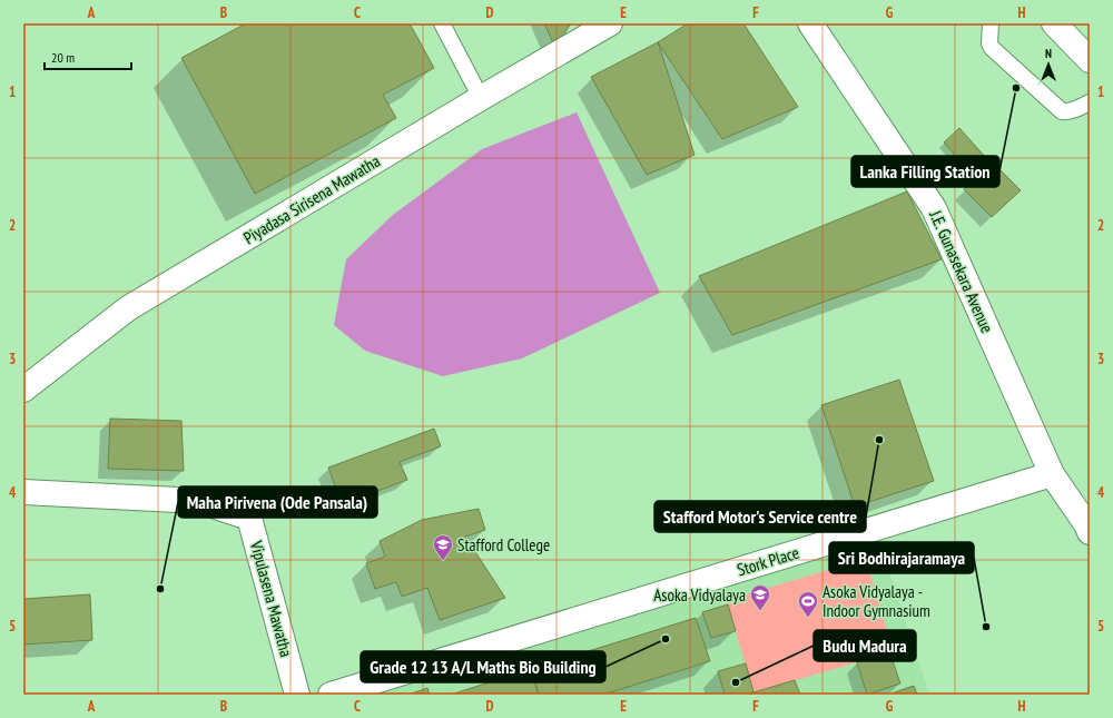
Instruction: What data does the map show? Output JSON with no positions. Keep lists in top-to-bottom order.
{
  "streets": {
    "street": [
      "Piyadasa Sirisena Mawatha",
      "J.E. Gunasekara Avenue",
      "Stork Place",
      "Vipulasena Mawatha"
    ]
  },
  "crossings": [
    ["J.E. Gunasekara Avenue", "Stork Place"]
  ],
  "places": {
    "other": [
      "Lanka Filling Station",
      "Stafford Motor's Service centre",
      "Maha Pirivena (Ode Pansala)",
      "Sri Bodhirajaramaya",
      "Grade 12 13 A/L Maths Bio Building",
      "Budu Madura"
    ],
    "school or university": ["Stafford College", "Asoka Vidyalaya"],
    "sports": ["Asoka Vidyalaya - Indoor Gymnasium"]
  },
  "scale_bar": "20 m",
  "north": "top",
  "grid": {
    "columns": [
      "A",
      "B",
      "C",
      "D",
      "E",
      "F",
      "G",
      "H"
    ],
    "rows": [
      "1",
      "2",
      "3",
      "4",
      "5"
    ]
  }
}
